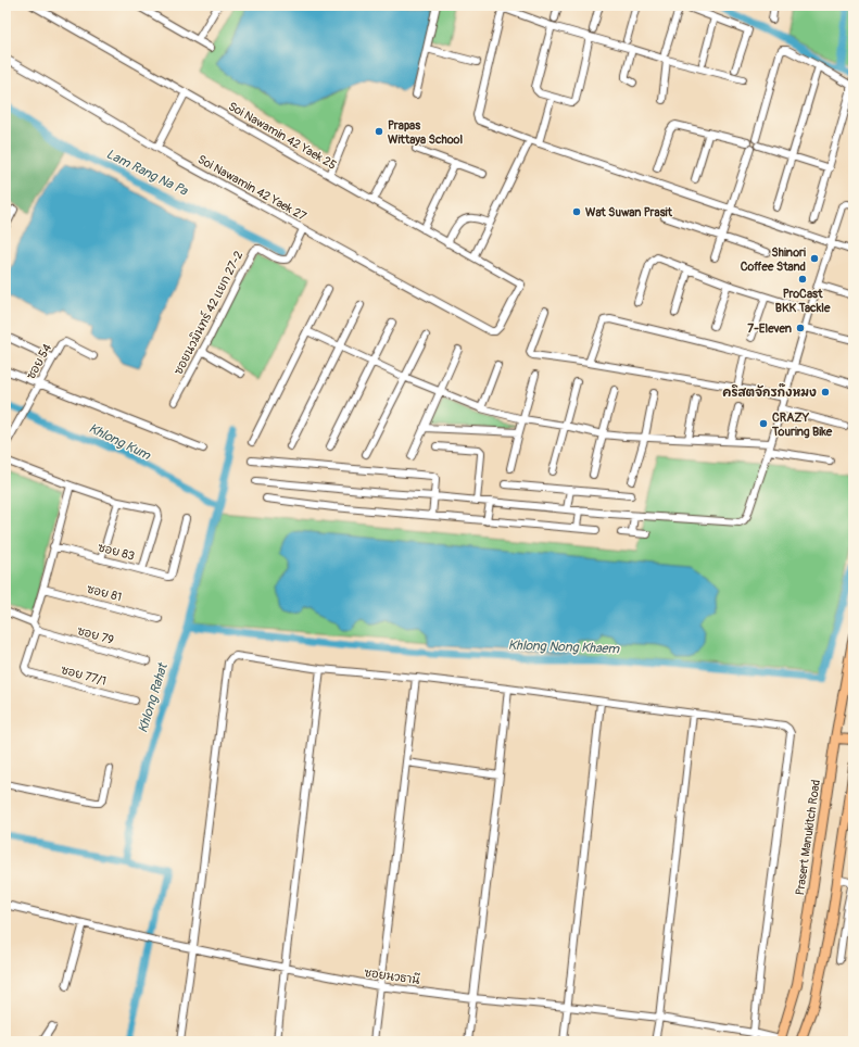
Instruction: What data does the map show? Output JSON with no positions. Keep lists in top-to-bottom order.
{
  "streets": {
    "main road": ["Prasert Manukitch Road"],
    "street": [
      "Soi Nawamin 42 Yaek 25",
      "Soi Nawamin 42 Yaek 27",
      "ซอยนวมินทร์ 42 แยก 27-2",
      "ซอย 54",
      "ซอย 83",
      "ซอย 81",
      "ซอย 79",
      "ซอย 77/1",
      "ซอยนวธานี"
    ]
  },
  "crossings": [
    ["Soi Nawamin 42 Yaek 25", "Soi Nawamin 42 Yaek 27"],
    ["Soi Nawamin 42 Yaek 27", "ซอยนวมินทร์ 42 แยก 27-2"],
    ["ซอย 79", "ซอย 77/1"],
    ["Prasert Manukitch Road", "ซอยนวธานี"]
  ],
  "water": [
    "Lam Rang Na Pa",
    "Khlong Kum",
    "Khlong Nong Khaem",
    "Khlong Rahat"
  ],
  "places": [
    "Prapas Wittaya School",
    "Wat Suwan Prasit",
    "Shinori Coffee Stand",
    "ProCast BKK Tackle",
    "7-Eleven",
    "คริสตจักรก๊งหมง",
    "CRAZY Touring Bike"
  ]
}
